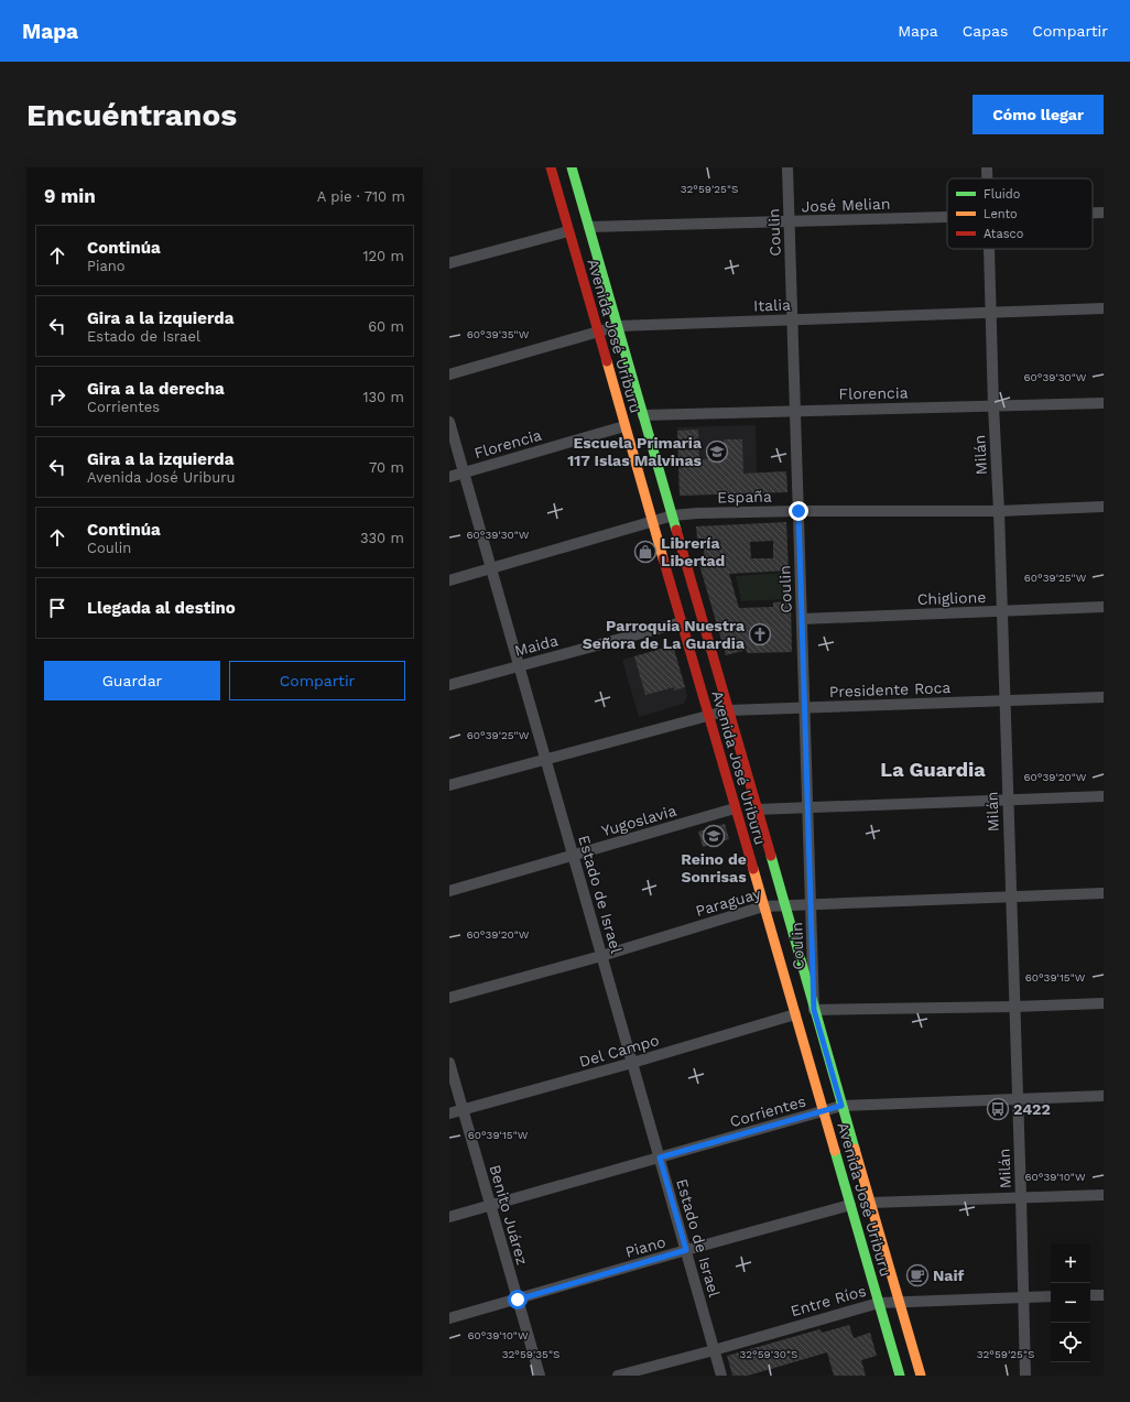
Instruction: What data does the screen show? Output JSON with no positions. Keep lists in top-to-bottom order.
{
  "streets": {
    "main road": ["Avenida José Uriburu"],
    "street": [
      "José Melian",
      "Coulin",
      "Italia",
      "Florencia",
      "Milán",
      "España",
      "Chiglione",
      "Maida",
      "Presidente Roca",
      "Yugoslavia",
      "Estado de Israel",
      "Paraguay",
      "Del Campo",
      "Corrientes",
      "Benito Juárez",
      "Piano",
      "Entre Ríos"
    ]
  },
  "crossings": [
    ["José Melian", "Coulin"],
    ["José Melian", "Avenida José Uriburu"],
    ["Coulin", "Italia"],
    ["Coulin", "Avenida José Uriburu"],
    ["Coulin", "Florencia"],
    ["Coulin", "España"],
    ["Coulin", "Chiglione"],
    ["Coulin", "Presidente Roca"],
    ["Coulin", "Paraguay"],
    ["Italia", "Avenida José Uriburu"],
    ["Italia", "Milán"],
    ["Avenida José Uriburu", "Florencia"],
    ["Avenida José Uriburu", "España"],
    ["Avenida José Uriburu", "Maida"],
    ["Avenida José Uriburu", "Presidente Roca"],
    ["Avenida José Uriburu", "Yugoslavia"],
    ["Avenida José Uriburu", "Paraguay"],
    ["Avenida José Uriburu", "Del Campo"],
    ["Avenida José Uriburu", "Corrientes"],
    ["Avenida José Uriburu", "Piano"],
    ["Avenida José Uriburu", "Entre Ríos"],
    ["Florencia", "Milán"],
    ["Florencia", "Estado de Israel"],
    ["Milán", "España"],
    ["Milán", "Chiglione"],
    ["Milán", "Presidente Roca"],
    ["Milán", "Paraguay"],
    ["Milán", "Corrientes"],
    ["Milán", "Entre Ríos"],
    ["España", "Estado de Israel"],
    ["Maida", "Estado de Israel"],
    ["Presidente Roca", "Estado de Israel"],
    ["Yugoslavia", "Estado de Israel"],
    ["Estado de Israel", "Paraguay"],
    ["Estado de Israel", "Del Campo"],
    ["Estado de Israel", "Corrientes"],
    ["Estado de Israel", "Piano"],
    ["Estado de Israel", "Entre Ríos"],
    ["Del Campo", "Benito Juárez"],
    ["Corrientes", "Benito Juárez"],
    ["Benito Juárez", "Piano"]
  ],
  "districts": ["La Guardia"],
  "places": {
    "school or university": ["Escuela Primaria 117 Islas Malvinas", "Reino de Sonrisas"],
    "shop": ["Librería Libertad"],
    "church": ["Parroquia Nuestra Señora de La Guardia"],
    "bus stop": ["2422"],
    "cafe": ["Naif"]
  },
  "legend": ["Fluido", "Lento", "Atasco"],
  "page": {
    "header": "Mapa",
    "nav": ["Mapa", "Capas", "Compartir"],
    "buttons": [
      "Cómo llegar",
      ["Guardar", "Compartir"]
    ],
    "title": "Encuéntranos",
    "heading": ["9 min", "A pie · 710 m"],
    "list": [
      ["Continúa", "Piano", "120 m"],
      ["Gira a la izquierda", "Estado de Israel", "60 m"],
      ["Gira a la derecha", "Corrientes", "130 m"],
      ["Gira a la izquierda", "Avenida José Uriburu", "70 m"],
      ["Continúa", "Coulin", "330 m"],
      "Llegada al destino"
    ],
    "map_buttons": ["+", "−"]
  },
  "coordinates": [
    "32°59'25\"S",
    "60°39'35\"W",
    "60°39'30\"W",
    "60°39'25\"W",
    "60°39'20\"W",
    "60°39'15\"W",
    "60°39'10\"W",
    "32°59'35\"S",
    "32°59'30\"S"
  ]
}
